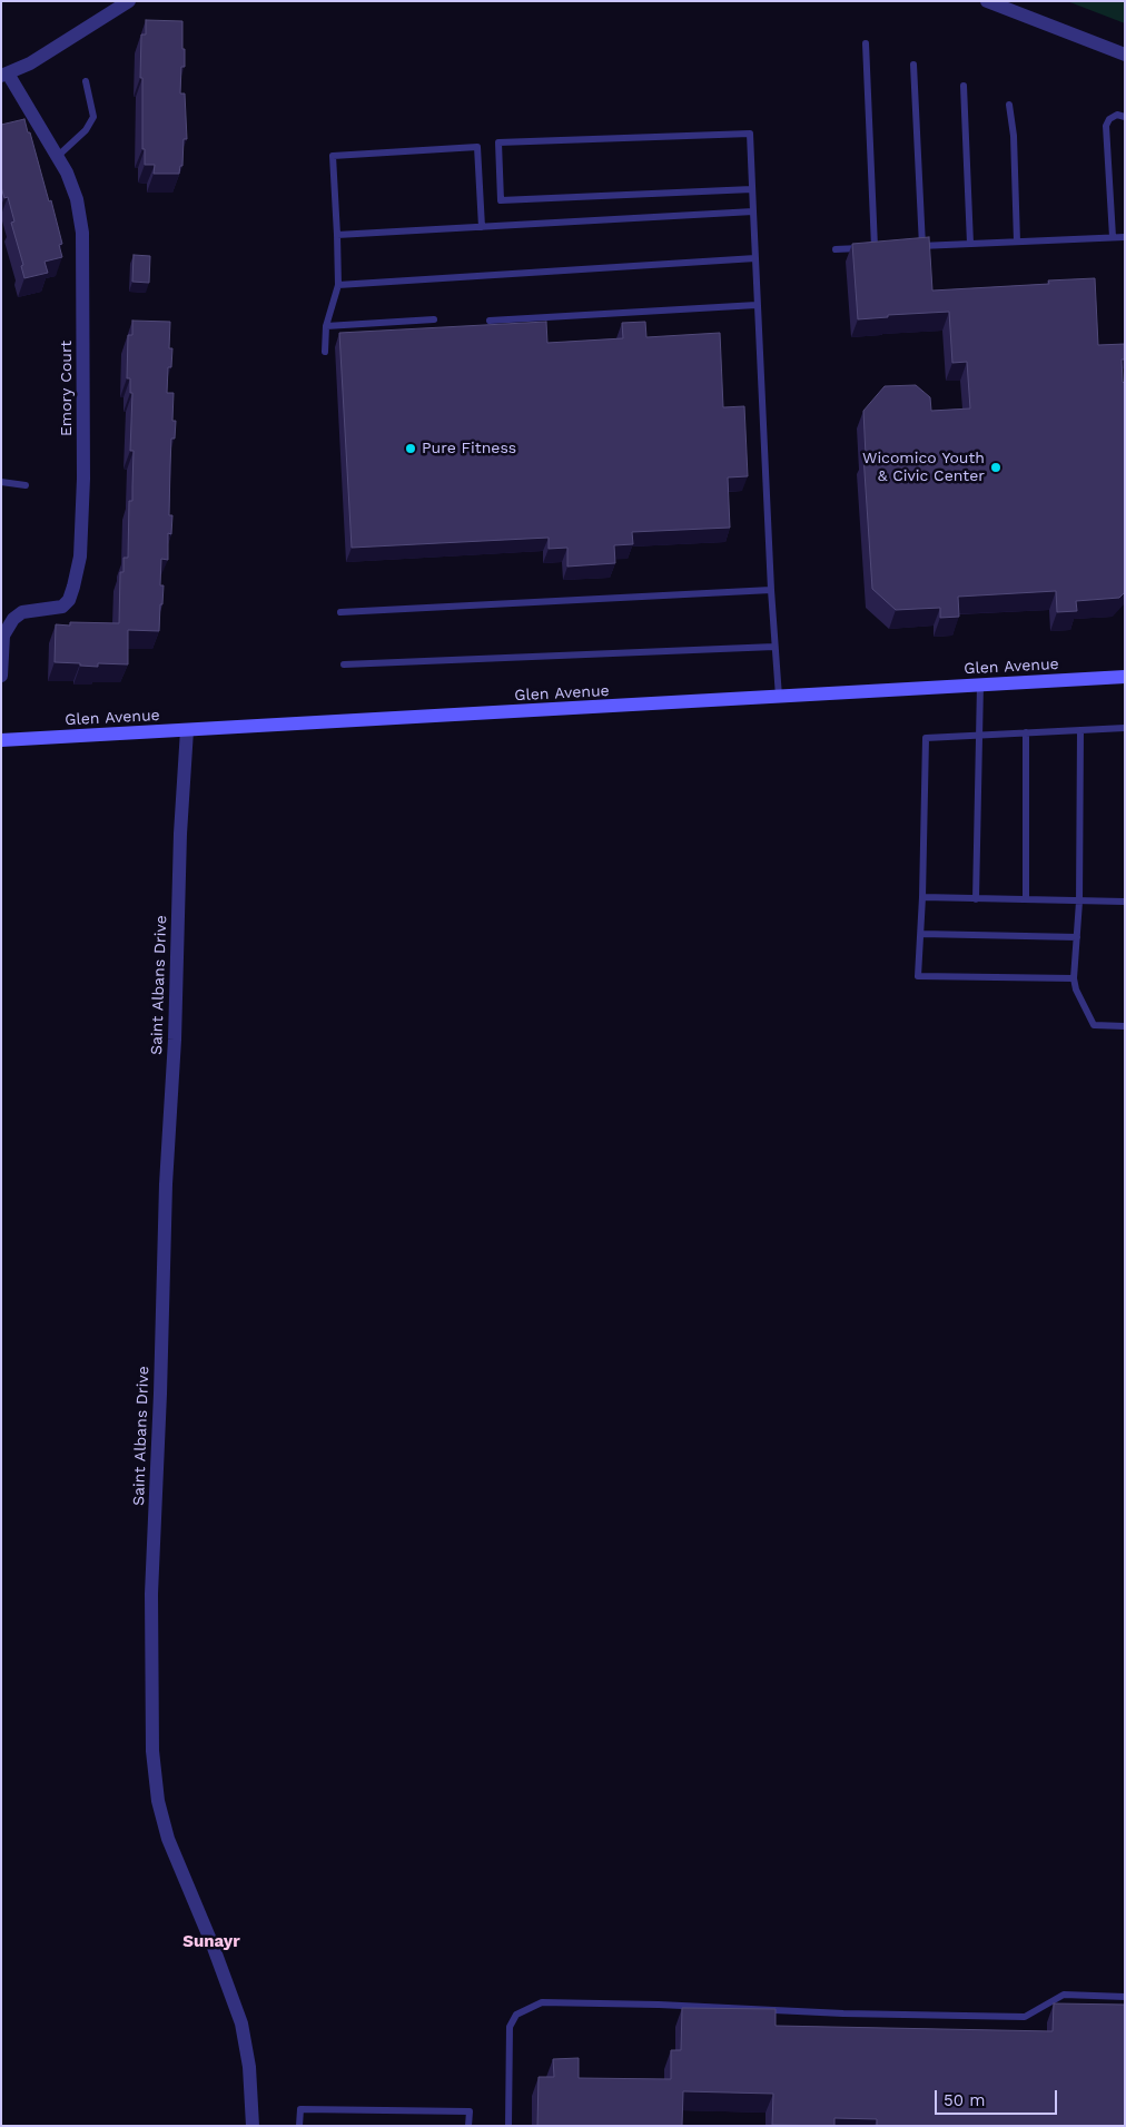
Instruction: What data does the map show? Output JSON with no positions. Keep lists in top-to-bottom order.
{
  "streets": {
    "street": ["Emory Court", "Glen Avenue", "Saint Albans Drive"]
  },
  "crossings": [
    ["Glen Avenue", "Saint Albans Drive"]
  ],
  "districts": ["Sunayr"],
  "places": ["Pure Fitness", "Wicomico Youth & Civic Center"],
  "scale_bar": "50 m"
}
